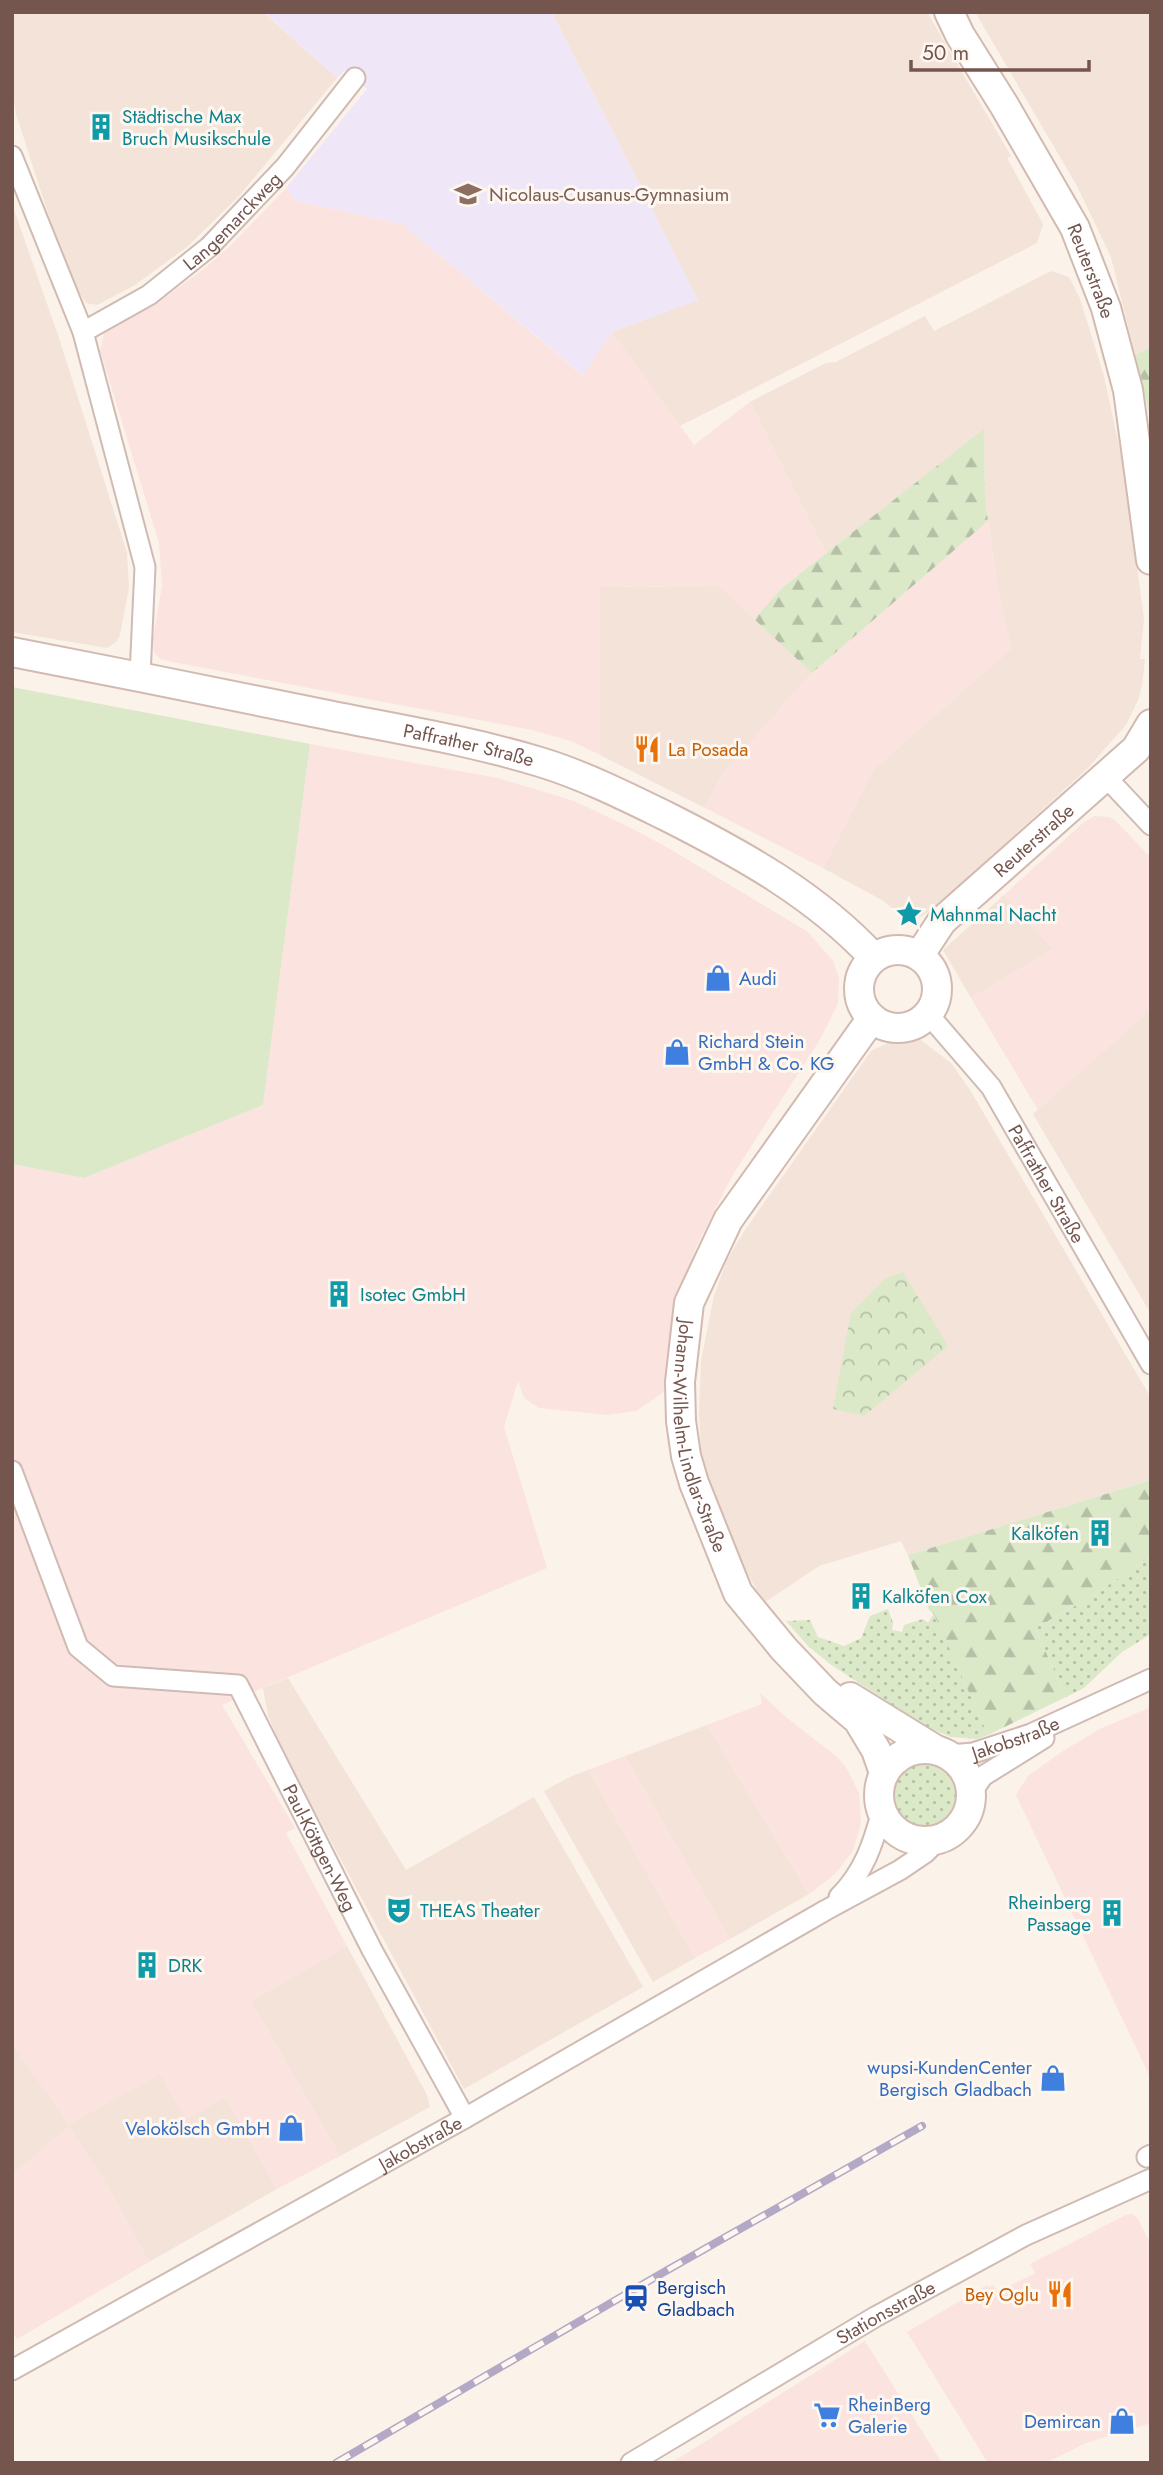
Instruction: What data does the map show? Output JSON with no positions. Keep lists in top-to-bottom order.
{
  "streets": {
    "street": [
      "Langemarckweg",
      "Reuterstraße",
      "Paffrather Straße",
      "Johann-Wilhelm-Lindlar-Straße",
      "Jakobstraße",
      "Paul-Köttgen-Weg",
      "Stationsstraße"
    ]
  },
  "crossings": [
    ["Reuterstraße", "Paffrather Straße"],
    ["Reuterstraße", "Johann-Wilhelm-Lindlar-Straße"],
    ["Paffrather Straße", "Johann-Wilhelm-Lindlar-Straße"],
    ["Johann-Wilhelm-Lindlar-Straße", "Jakobstraße"],
    ["Jakobstraße", "Paul-Köttgen-Weg"]
  ],
  "places": {
    "building": [
      "Städtische Max Bruch Musikschule",
      "Isotec GmbH",
      "Kalköfen",
      "Kalköfen Cox",
      "Rheinberg Passage",
      "DRK"
    ],
    "school or university": ["Nicolaus-Cusanus-Gymnasium"],
    "restaurant": ["La Posada", "Bey Oglu"],
    "place": ["Mahnmal Nacht"],
    "shop": [
      "Audi",
      "Richard Stein GmbH & Co. KG",
      "wupsi-KundenCenter Bergisch Gladbach",
      "Velokölsch GmbH",
      "Demircan"
    ],
    "theatre": ["THEAS Theater"],
    "station": ["Bergisch Gladbach"],
    "supermarket": ["RheinBerg Galerie"]
  },
  "scale_bar": "50 m"
}
